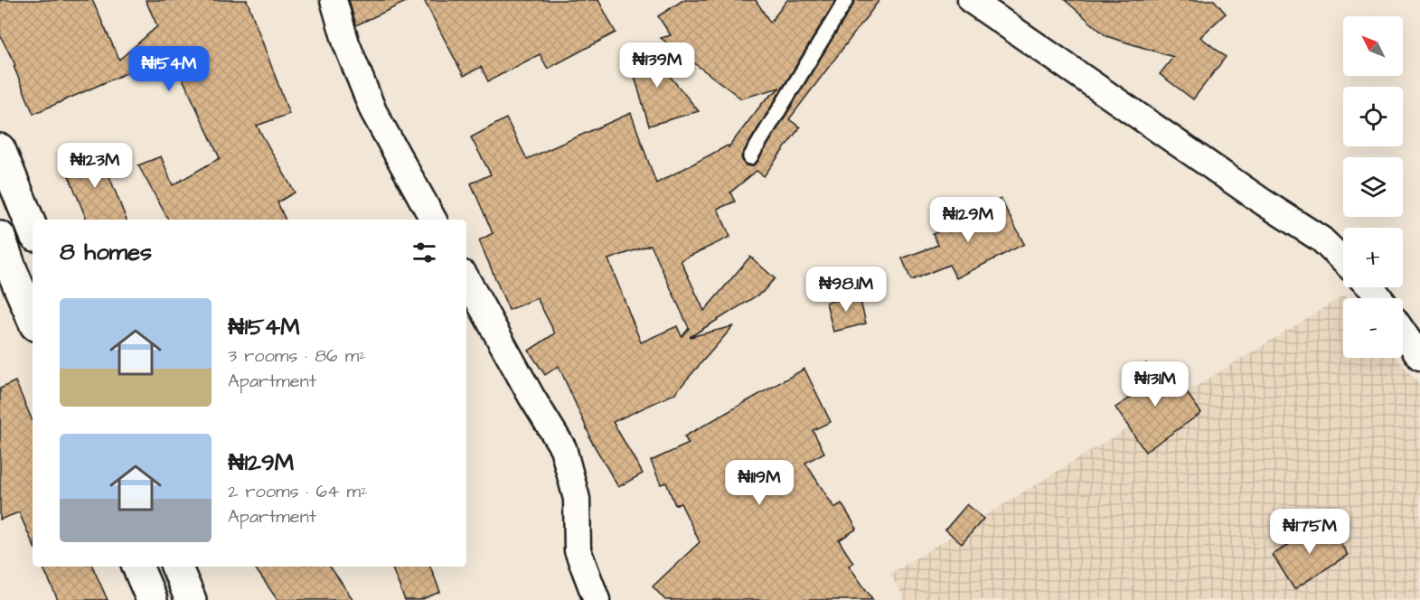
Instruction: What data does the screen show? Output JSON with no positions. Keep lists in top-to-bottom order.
{
  "north": "top left",
  "page": {
    "map_buttons": ["+", "−"],
    "price": [
      "₦139M",
      "₦154M",
      "₦123M",
      "₦129M",
      "₦98.1M",
      "₦131M",
      "₦119M",
      "₦175M"
    ],
    "heading": "8 homes",
    "list": [
      {
        "name": "₦154M",
        "note": "3 rooms · 86 m² · Apartment"
      },
      {
        "name": "₦129M",
        "note": "2 rooms · 64 m² · Apartment"
      }
    ]
  }
}
